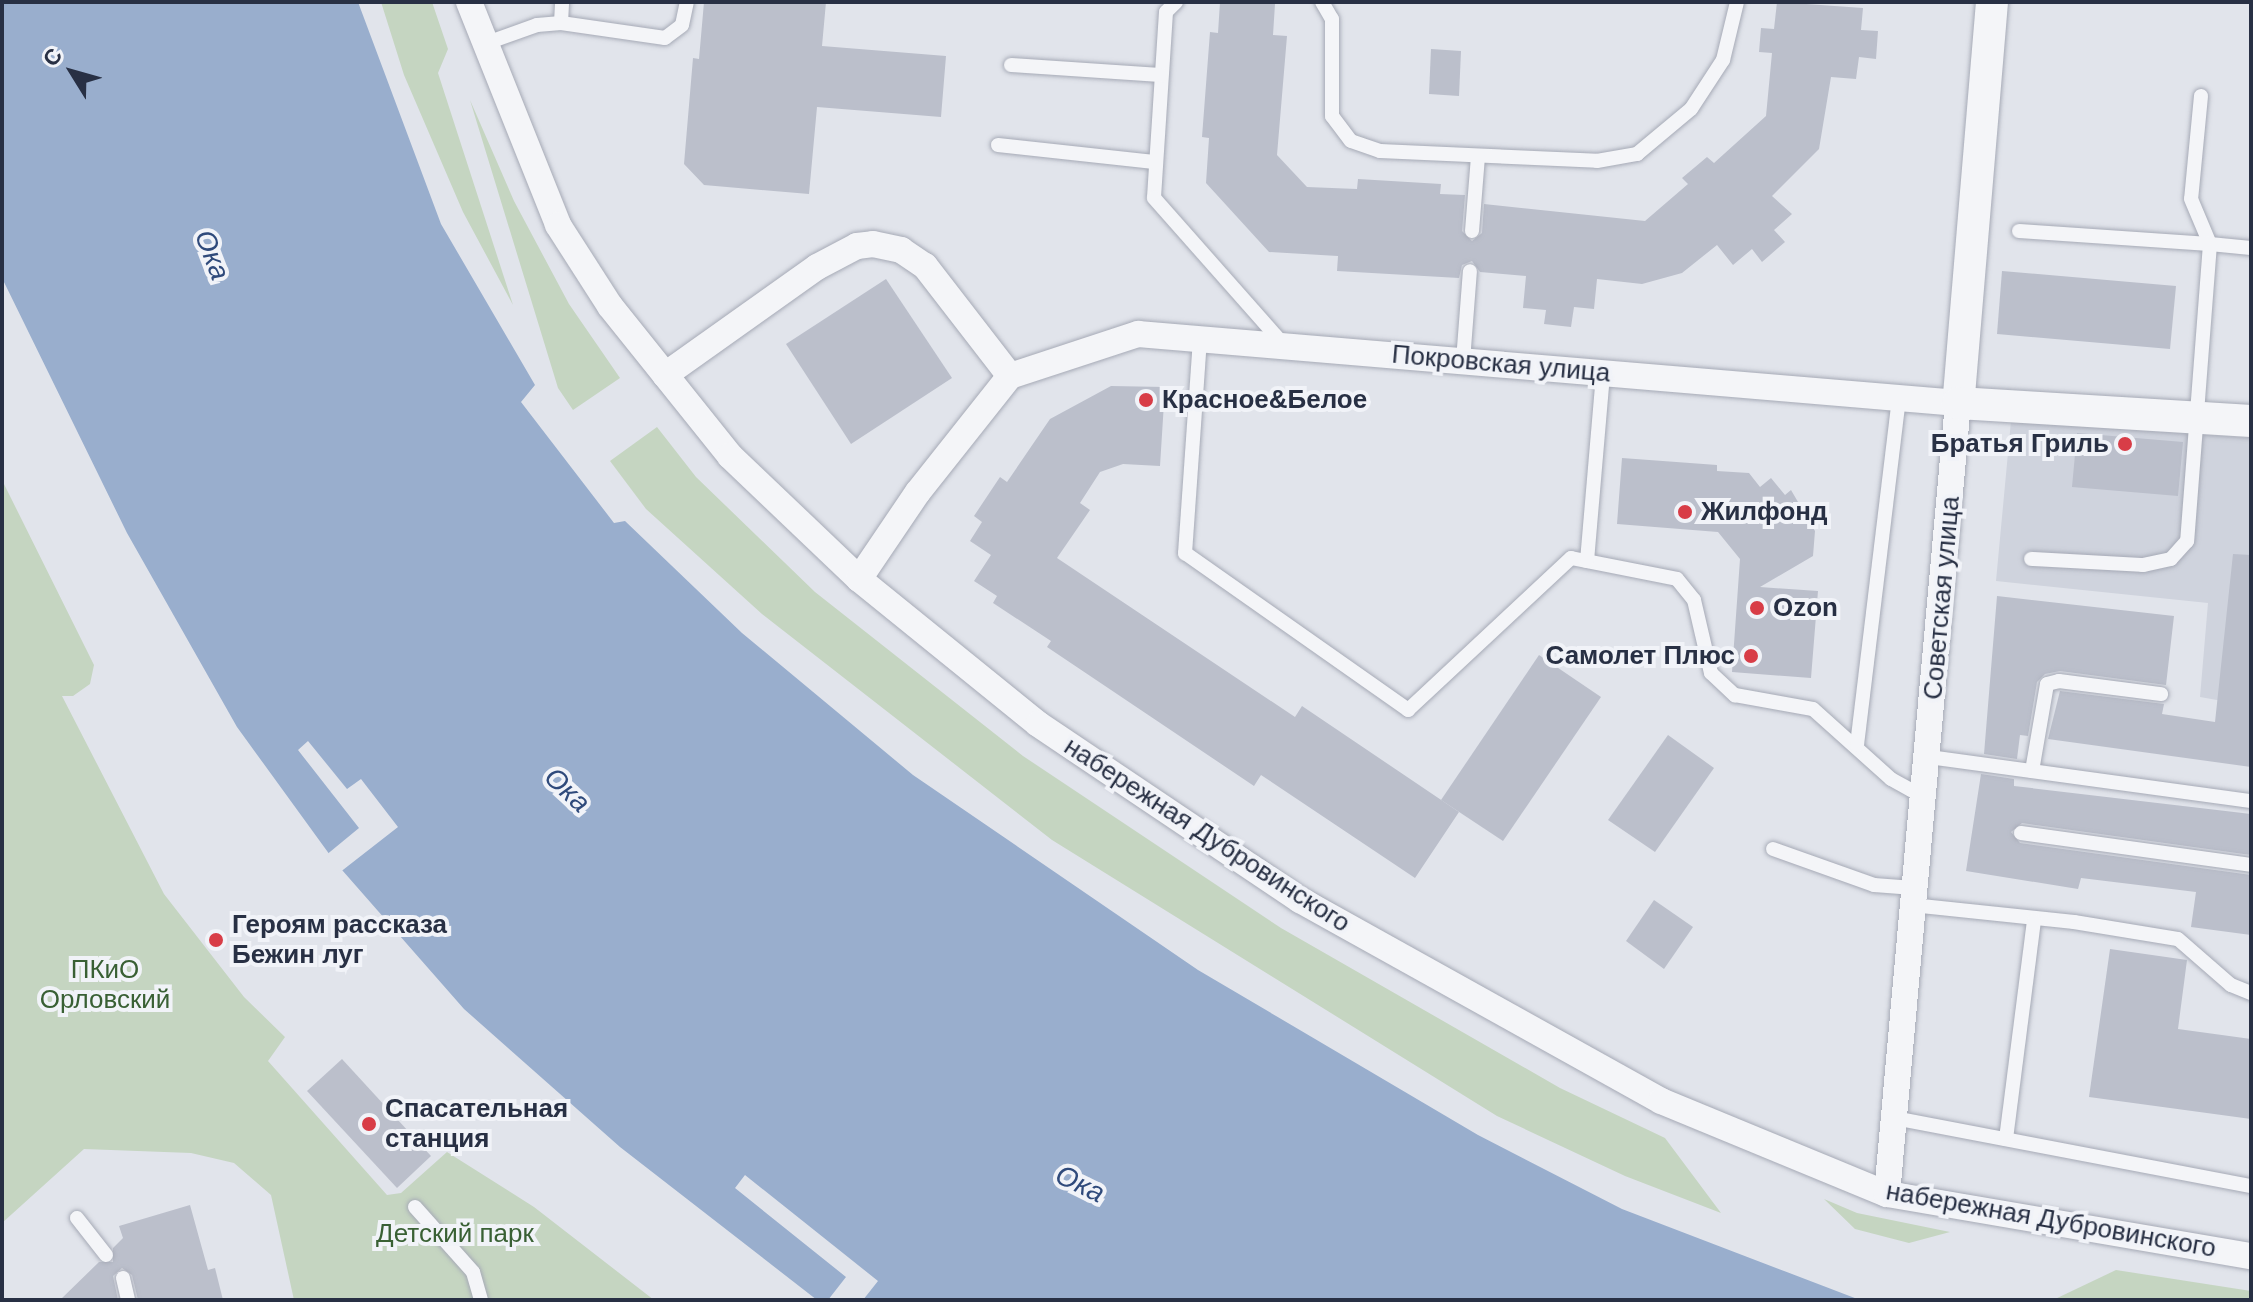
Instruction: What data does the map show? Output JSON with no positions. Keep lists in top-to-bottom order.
{
  "streets": {
    "street": ["Покровская улица", "Советская улица", "набережная Дубровинского"]
  },
  "crossings": [
    ["Покровская улица", "Советская улица"],
    ["Советская улица", "набережная Дубровинского"]
  ],
  "water": ["Ока"],
  "parks": ["ПКиО Орловский", "Детский парк"],
  "places": [
    "Красное&Белое",
    "Братья Гриль",
    "Жилфонд",
    "Ozon",
    "Самолет Плюс",
    "Героям рассказа Бежин луг",
    "Спасательная станция"
  ],
  "north": "top left"
}
